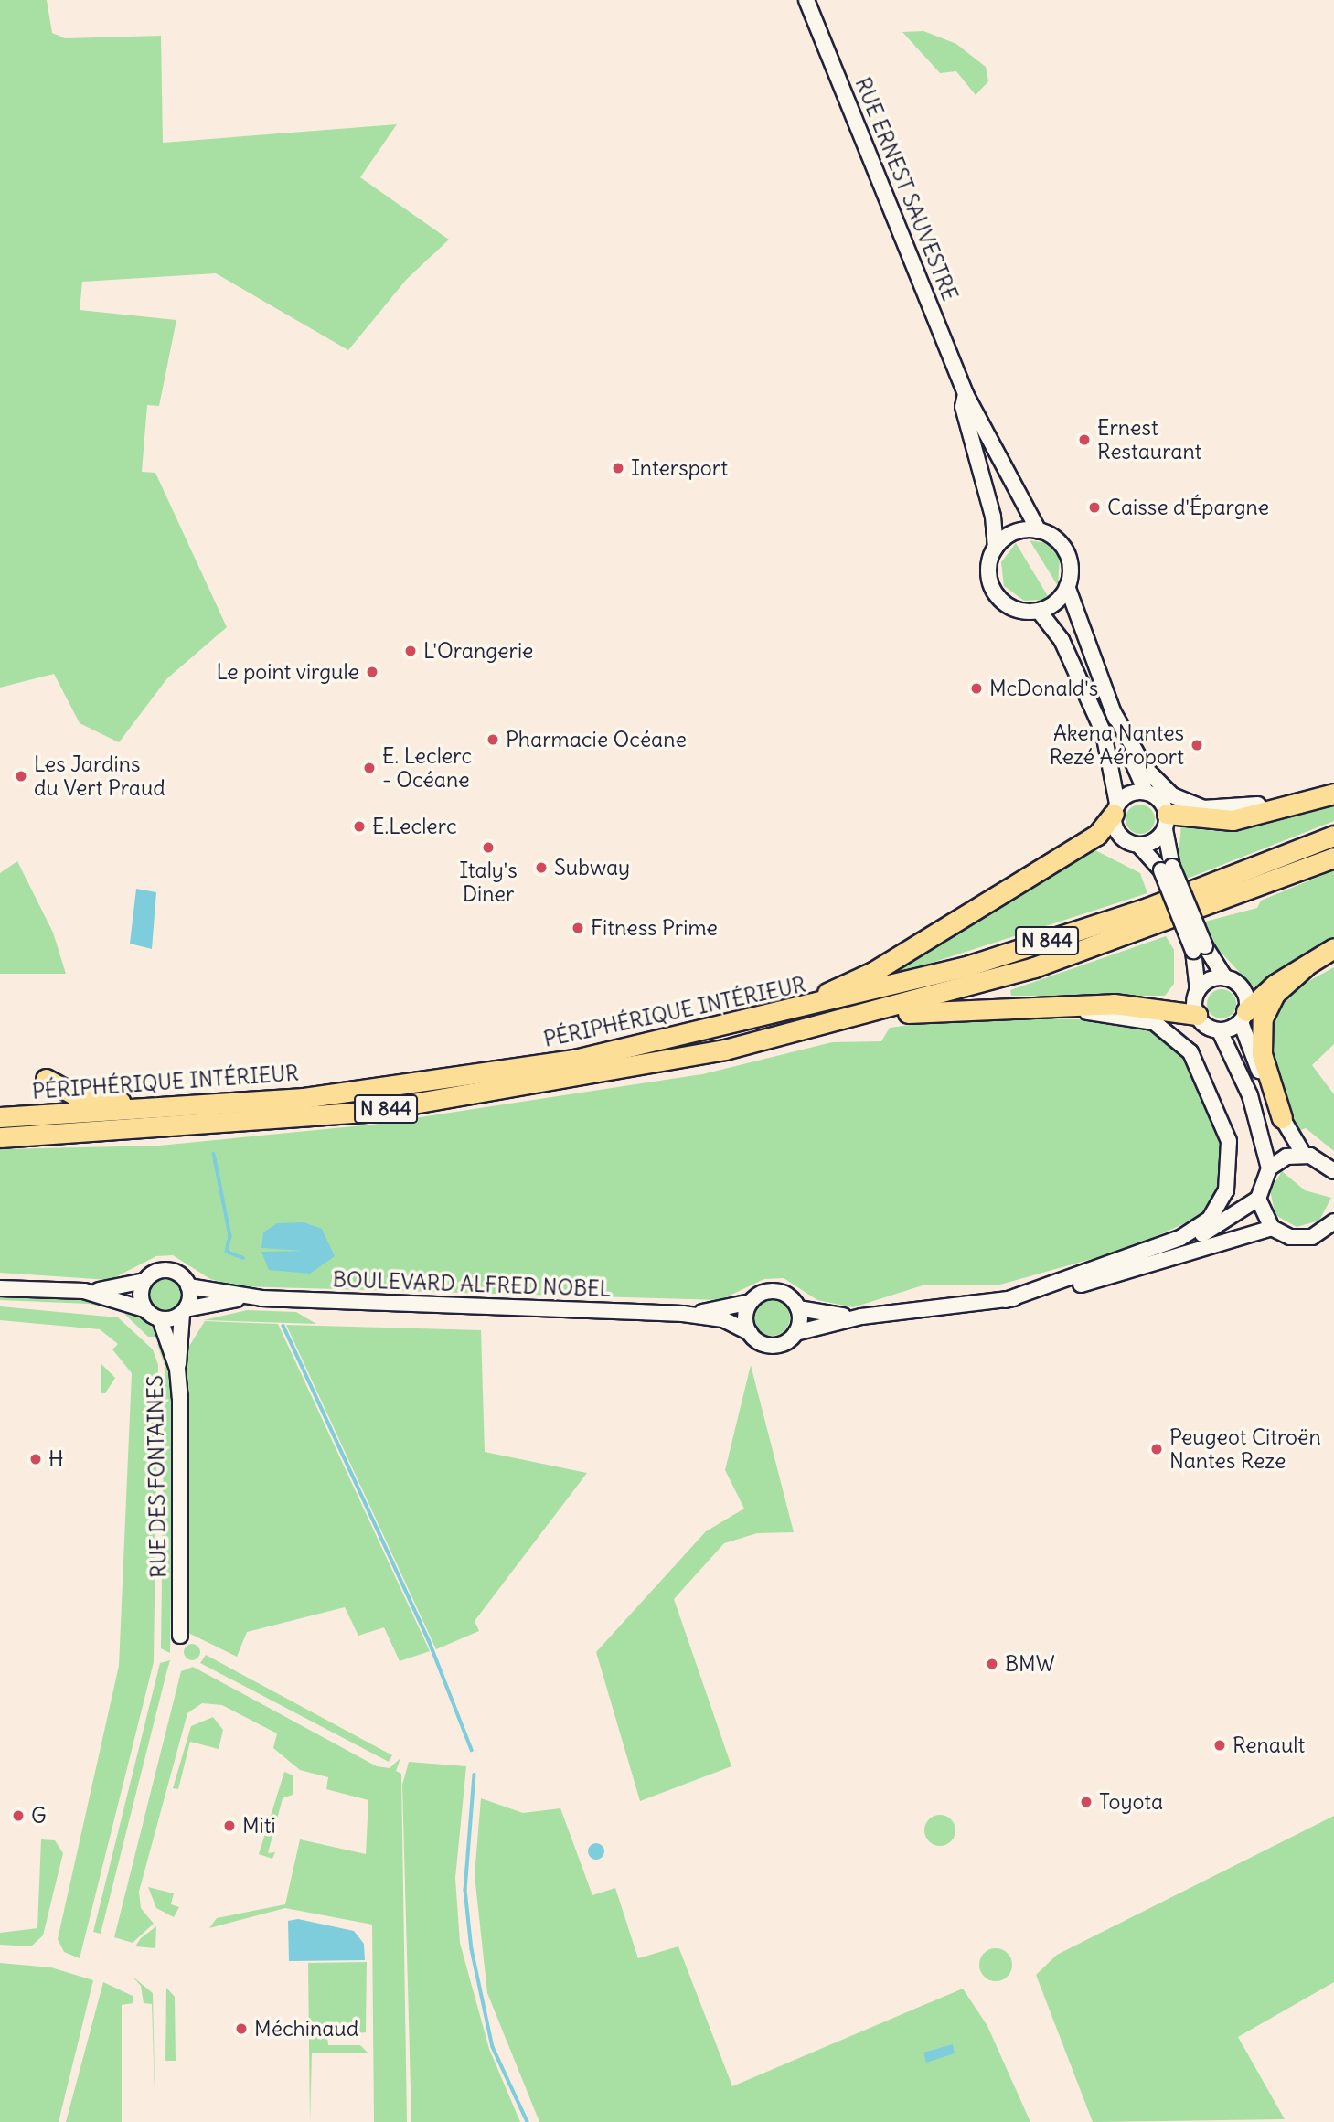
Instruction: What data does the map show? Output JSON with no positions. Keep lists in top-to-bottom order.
{
  "streets": {
    "highway": ["N 844", "PÉRIPHÉRIQUE INTÉRIEUR"],
    "main road": ["RUE ERNEST SAUVESTRE", "BOULEVARD ALFRED NOBEL", "RUE DES FONTAINES"]
  },
  "crossings": [
    ["BOULEVARD ALFRED NOBEL", "RUE DES FONTAINES"]
  ],
  "places": [
    "Ernest Restaurant",
    "Intersport",
    "Caisse d'Épargne",
    "L'Orangerie",
    "Le point virgule",
    "McDonald's",
    "Pharmacie Océane",
    "Akena Nantes Rezé Aéroport",
    "E. Leclerc - Océane",
    "Les Jardins du Vert Praud",
    "E.Leclerc",
    "Italy's Diner",
    "Subway",
    "Fitness Prime",
    "Peugeot Citroën Nantes Reze",
    "H",
    "BMW",
    "Renault",
    "Toyota",
    "G",
    "Miti",
    "Méchinaud"
  ]
}
